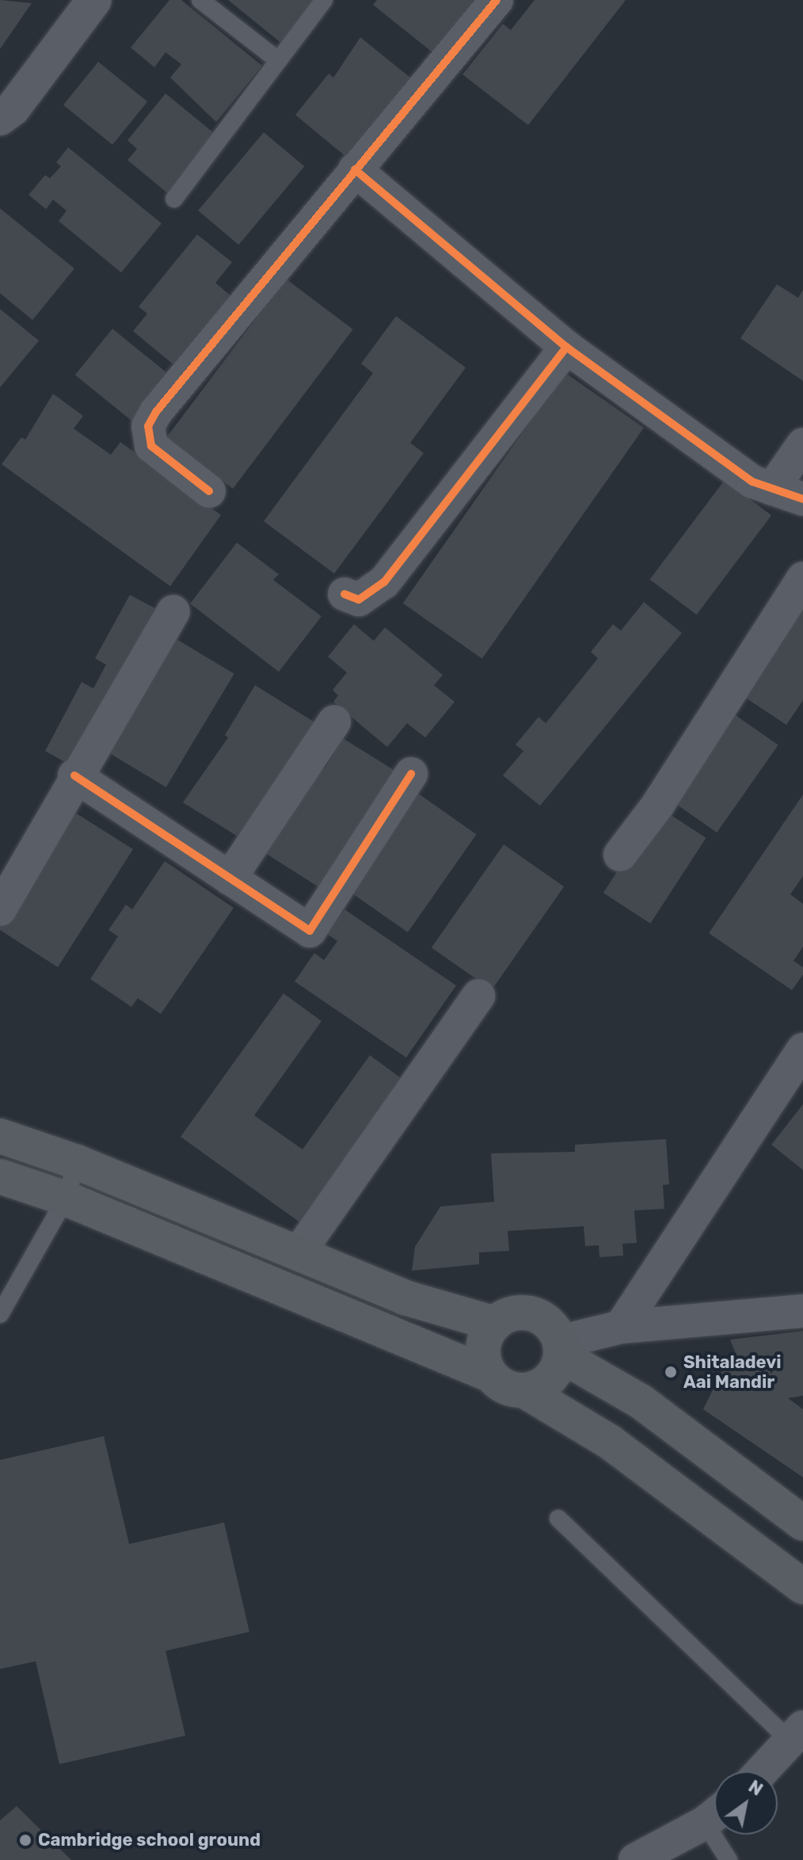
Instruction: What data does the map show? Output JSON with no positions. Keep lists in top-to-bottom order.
{
  "places": ["Shitaladevi Aai Mandir", "Cambridge school ground"],
  "north": "top right"
}
